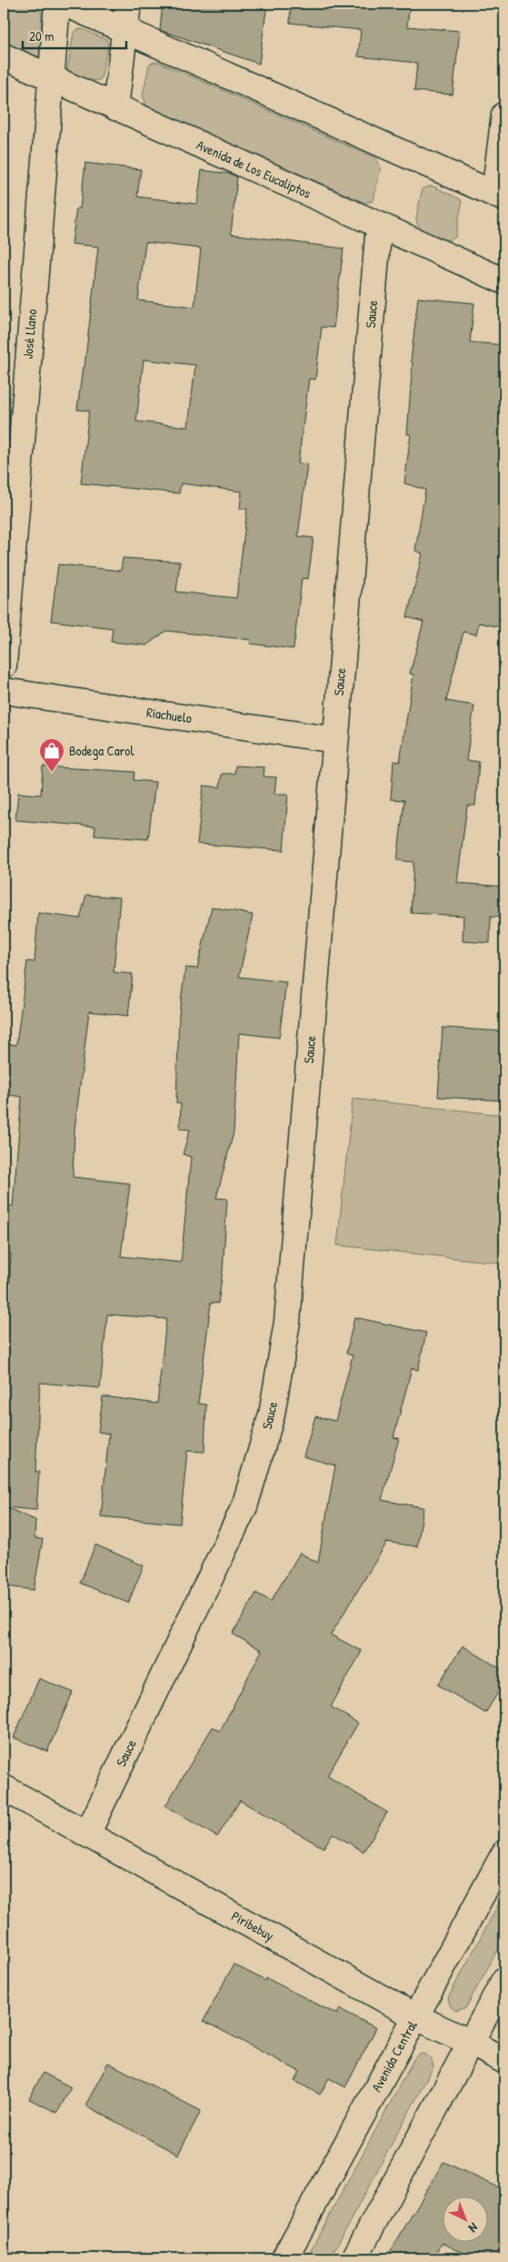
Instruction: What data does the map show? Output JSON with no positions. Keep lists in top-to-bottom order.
{
  "streets": {
    "street": [
      "Avenida de Los Eucaliptos",
      "Sauce",
      "José Llano",
      "Riachuelo",
      "Piribebuy",
      "Avenida Central"
    ]
  },
  "crossings": [
    ["Avenida de Los Eucaliptos", "Sauce"],
    ["Avenida de Los Eucaliptos", "José Llano"],
    ["Sauce", "Riachuelo"],
    ["Sauce", "Piribebuy"],
    ["Piribebuy", "Avenida Central"]
  ],
  "places": {
    "shop": ["Bodega Carol"]
  },
  "scale_bar": "20 m",
  "north": "bottom right"
}
